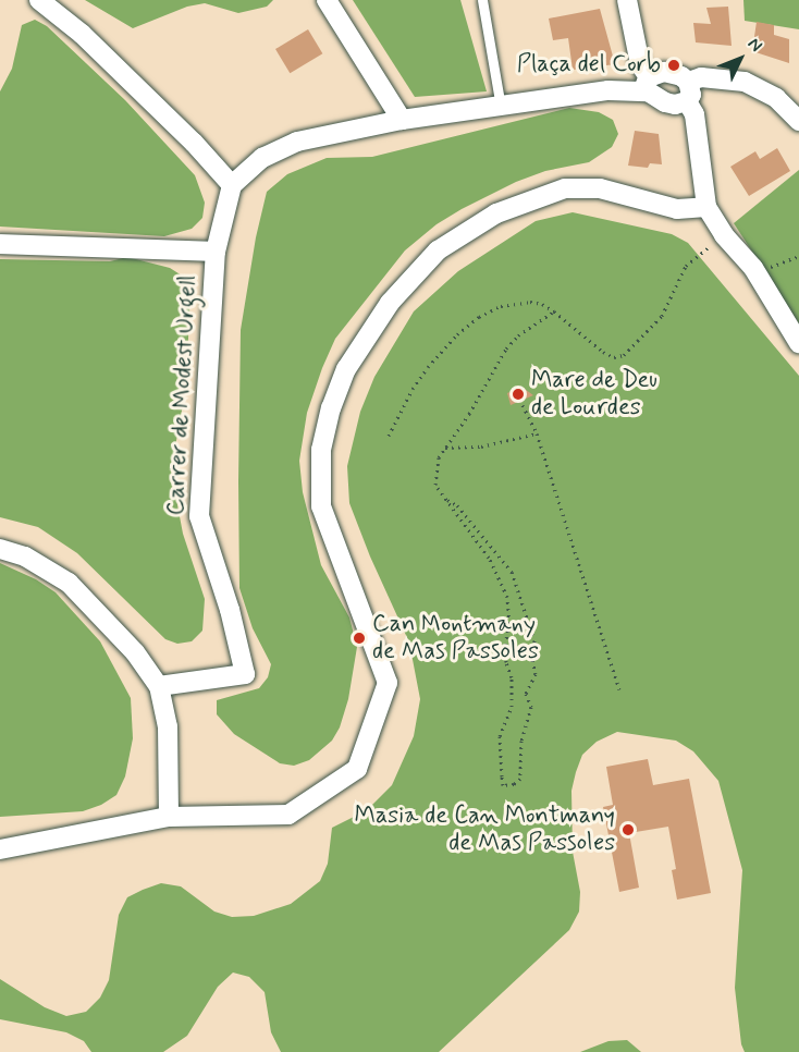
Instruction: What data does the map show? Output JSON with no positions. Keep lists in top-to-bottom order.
{
  "streets": {
    "street": ["Carrer de Modest Urgell"]
  },
  "places": [
    "Plaça del Corb",
    "Mare de Deu de Lourdes",
    "Can Montmany de Mas Passoles",
    "Masia de Can Montmany de Mas Passoles"
  ],
  "north": "top right"
}
